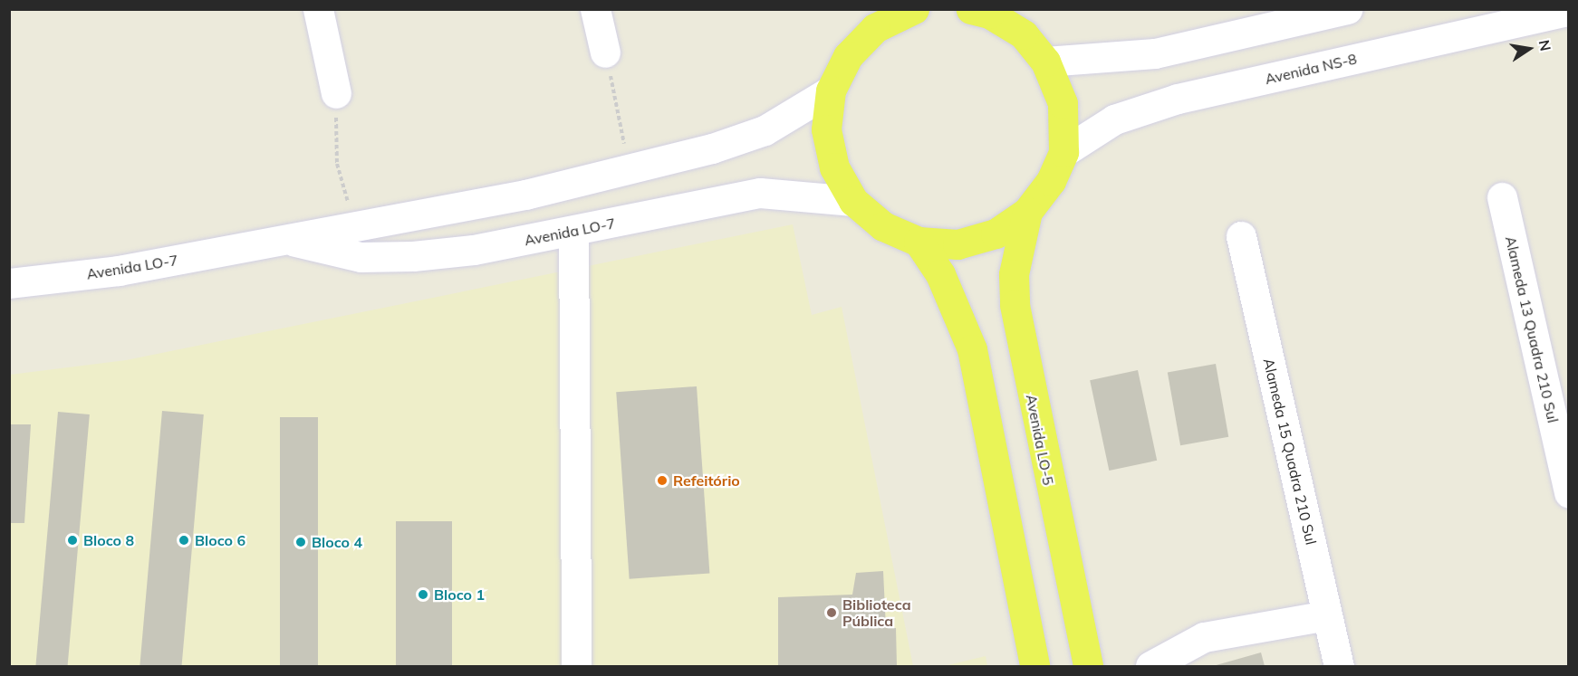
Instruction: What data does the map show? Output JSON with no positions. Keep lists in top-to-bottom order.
{
  "streets": {
    "main road": ["Avenida LO-5"],
    "street": [
      "Avenida NS-8",
      "Avenida LO-7",
      "Alameda 13 Quadra 210 Sul",
      "Alameda 15 Quadra 210 Sul"
    ]
  },
  "places": [
    "Refeitório",
    "Bloco 8",
    "Bloco 6",
    "Bloco 4",
    "Bloco 1",
    "Biblioteca Pública"
  ],
  "north": "right"
}
